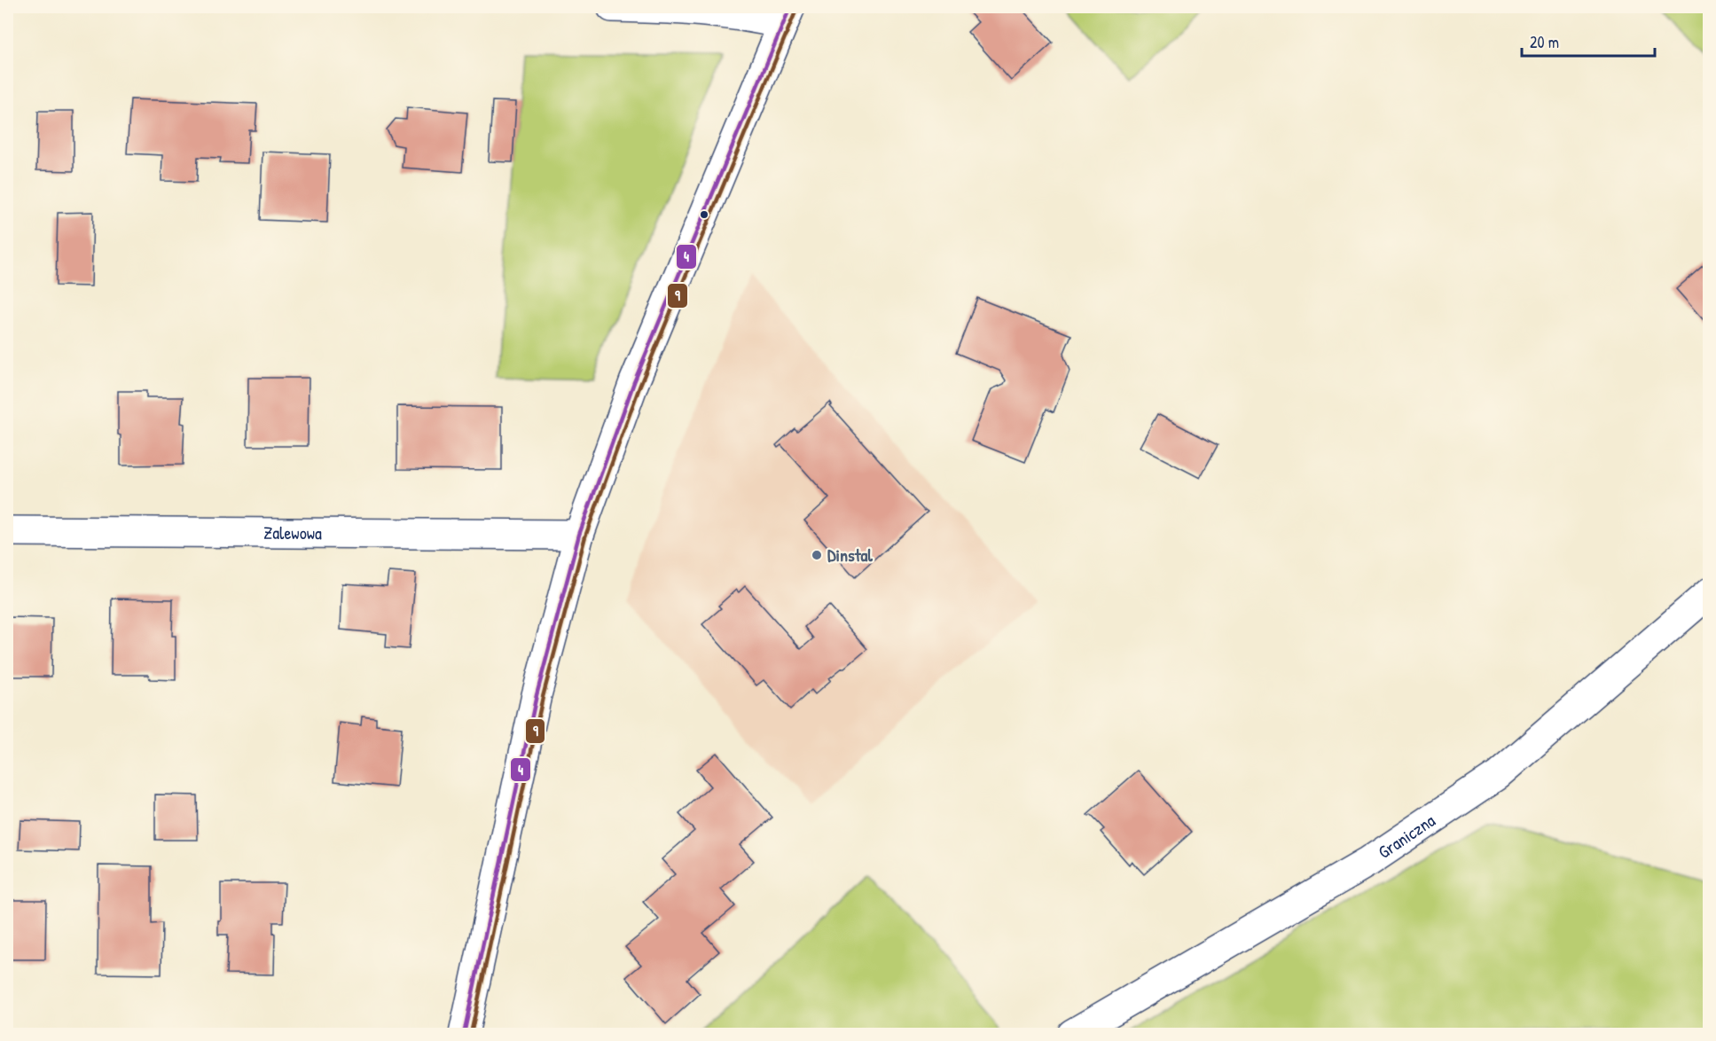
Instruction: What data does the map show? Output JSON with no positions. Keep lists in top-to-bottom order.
{
  "streets": {
    "street": ["Zalewowa", "Graniczna"]
  },
  "places": ["Dinstal"],
  "lines": ["transit line 4", "transit line 9"],
  "scale_bar": "20 m"
}
